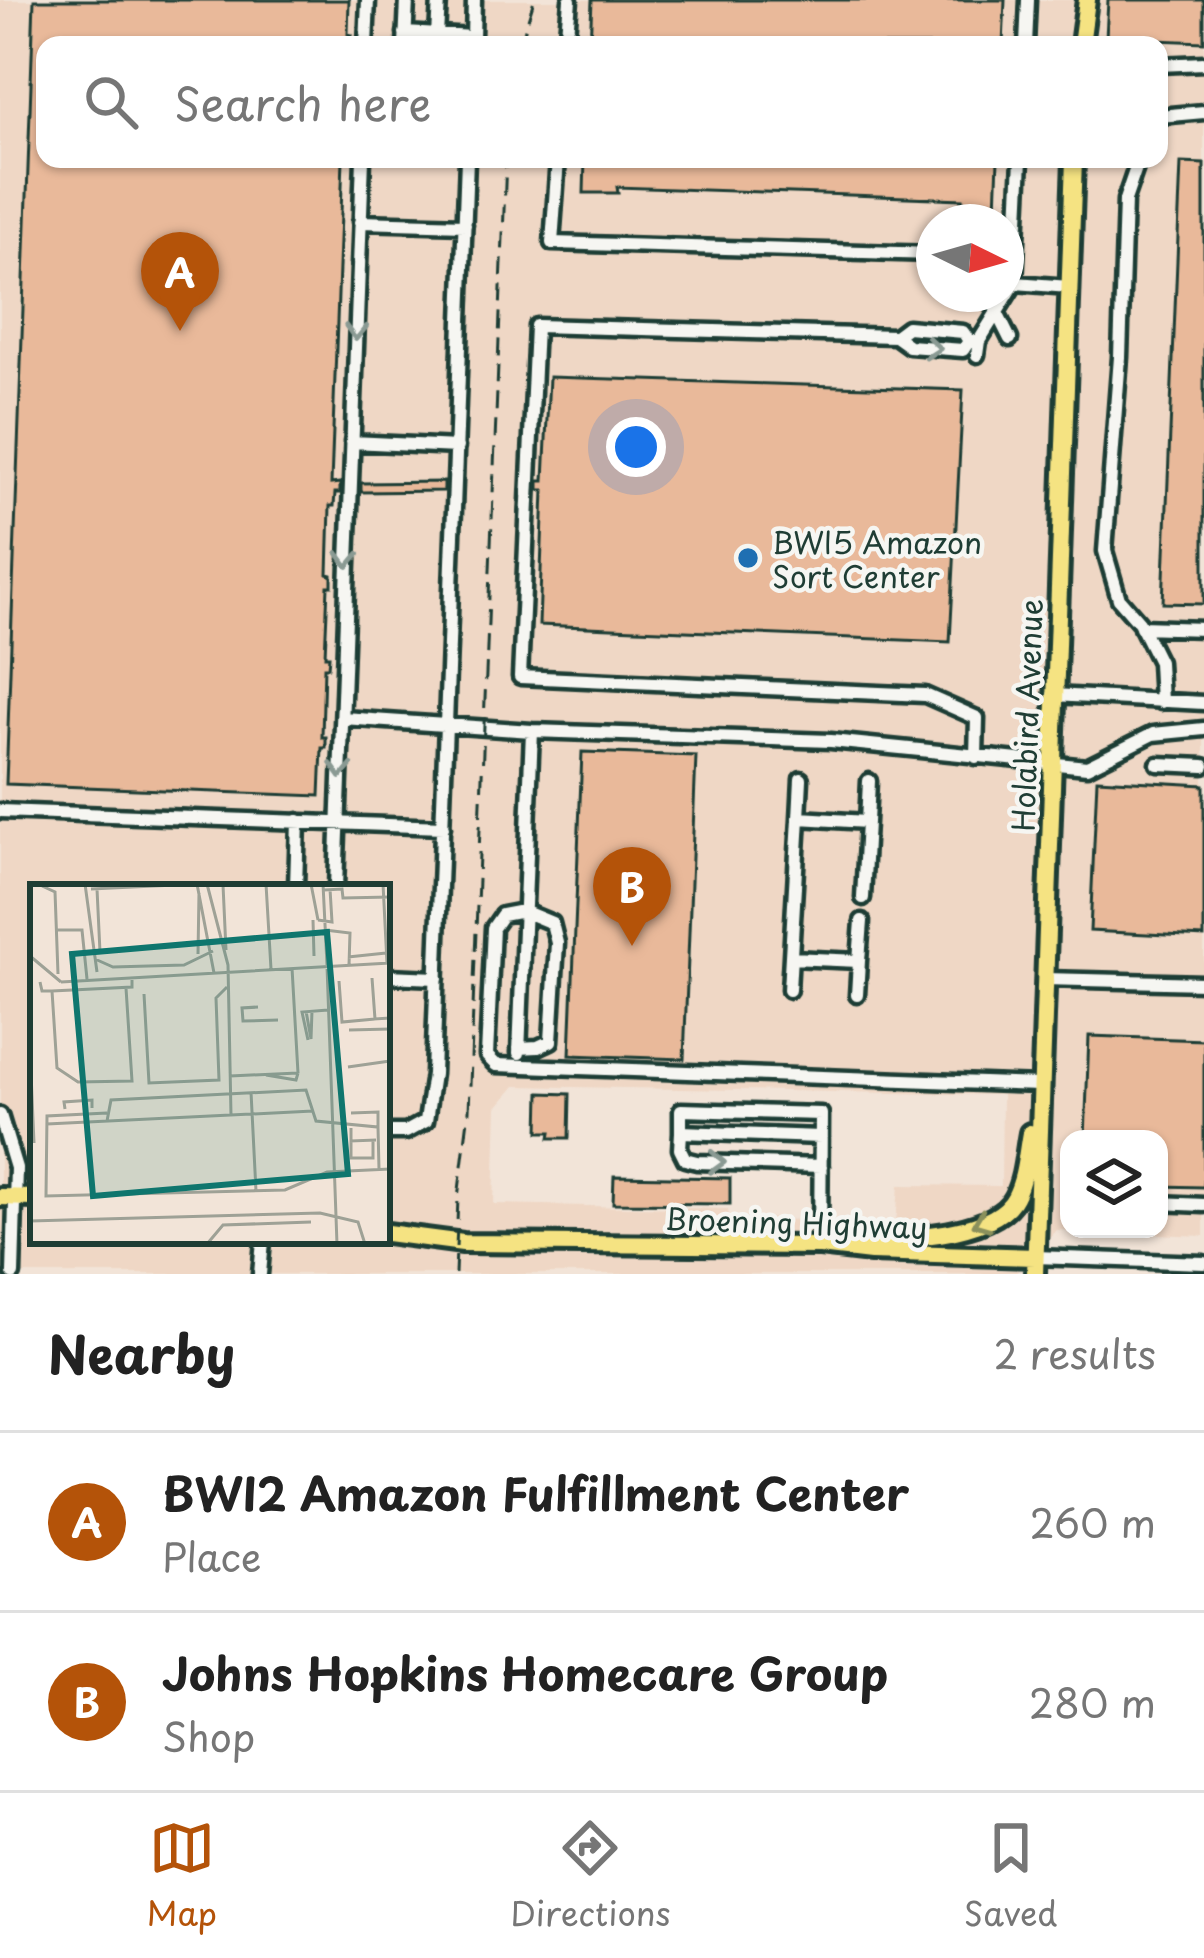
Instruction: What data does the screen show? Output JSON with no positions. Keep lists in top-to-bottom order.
{
  "streets": {
    "main road": ["Holabird Avenue", "Broening Highway"]
  },
  "crossings": [
    ["Holabird Avenue", "Broening Highway"]
  ],
  "places": ["BWI5 Amazon Sort Center"],
  "north": "right",
  "page": {
    "search": "Search here",
    "pins": ["A", "B"],
    "heading": ["Nearby", "2 results"],
    "list": [
      {
        "mark": "A",
        "name": "BWI2 Amazon Fulfillment Center",
        "note": "Place",
        "value": "260 m"
      },
      {
        "mark": "B",
        "name": "Johns Hopkins Homecare Group",
        "note": "Shop",
        "value": "280 m"
      }
    ],
    "nav": ["Map", "Directions", "Saved"]
  }
}
